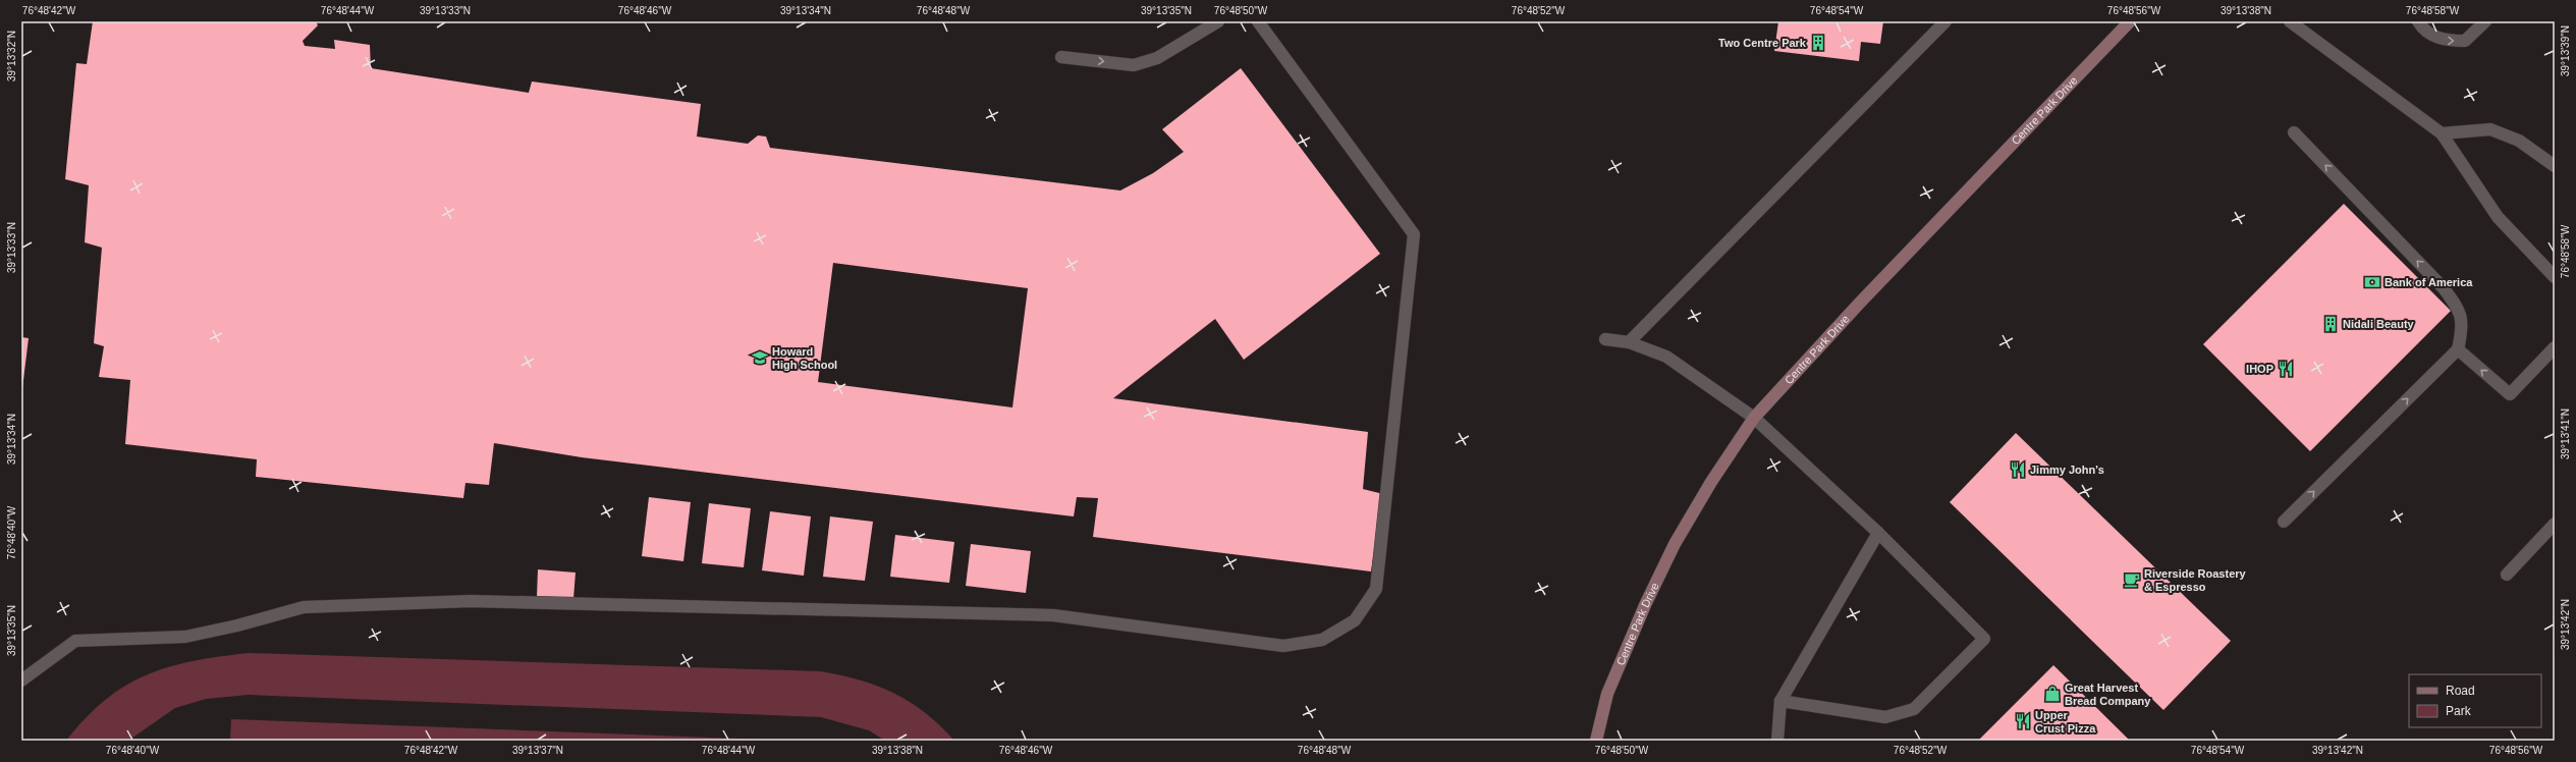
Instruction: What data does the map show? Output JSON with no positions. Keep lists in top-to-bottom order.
{
  "streets": {
    "street": ["Centre Park Drive"]
  },
  "places": {
    "building": ["Two Centre Park", "Nidali Beauty"],
    "bank": ["Bank of America"],
    "school or university": ["Howard High School"],
    "restaurant": ["IHOP", "Jimmy John's", "Upper Crust Pizza"],
    "cafe": ["Riverside Roastery & Espresso"],
    "shop": ["Great Harvest Bread Company"]
  },
  "legend": ["Road", "Park"],
  "coordinates": [
    "76°48'42\"W",
    "76°48'44\"W",
    "39°13'33\"N",
    "76°48'46\"W",
    "39°13'34\"N",
    "76°48'48\"W",
    "39°13'35\"N",
    "76°48'50\"W",
    "76°48'52\"W",
    "76°48'54\"W",
    "76°48'56\"W",
    "39°13'38\"N",
    "76°48'58\"W",
    "39°13'39\"N",
    "39°13'32\"N",
    "39°13'41\"N",
    "76°48'40\"W",
    "39°13'42\"N",
    "39°13'37\"N"
  ]
}
